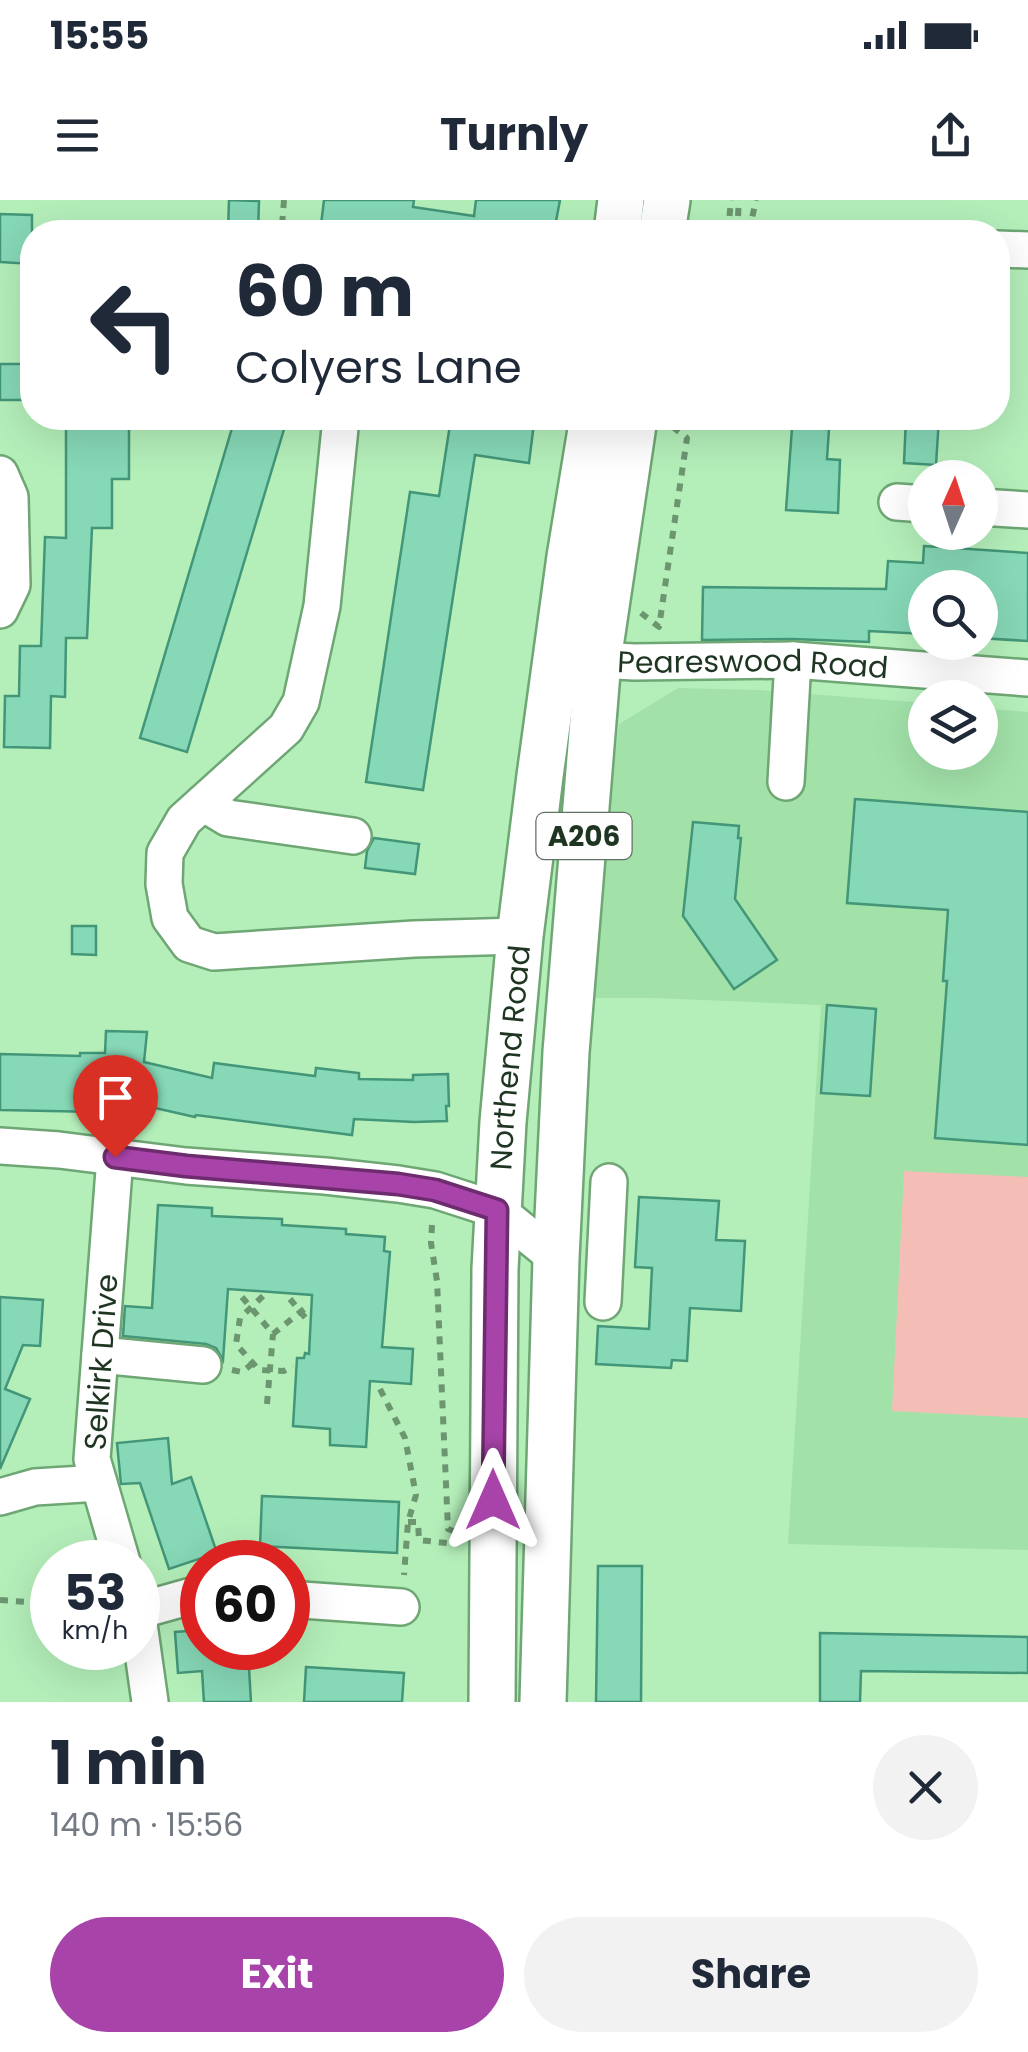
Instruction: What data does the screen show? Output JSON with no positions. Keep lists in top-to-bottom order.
{
  "streets": {
    "main road": ["A206", "Northend Road"],
    "street": ["Peareswood Road", "Selkirk Drive"]
  },
  "crossings": [
    ["Peareswood Road", "Northend Road"]
  ],
  "north": "top",
  "page": {
    "status": "15:55",
    "header": "Turnly",
    "turn": ["60 m", "Colyers Lane"],
    "speed": "53 km/h",
    "limit": "60",
    "heading": ["1 min", "140 m · 15:56"],
    "buttons": ["Exit", "Share"]
  }
}
